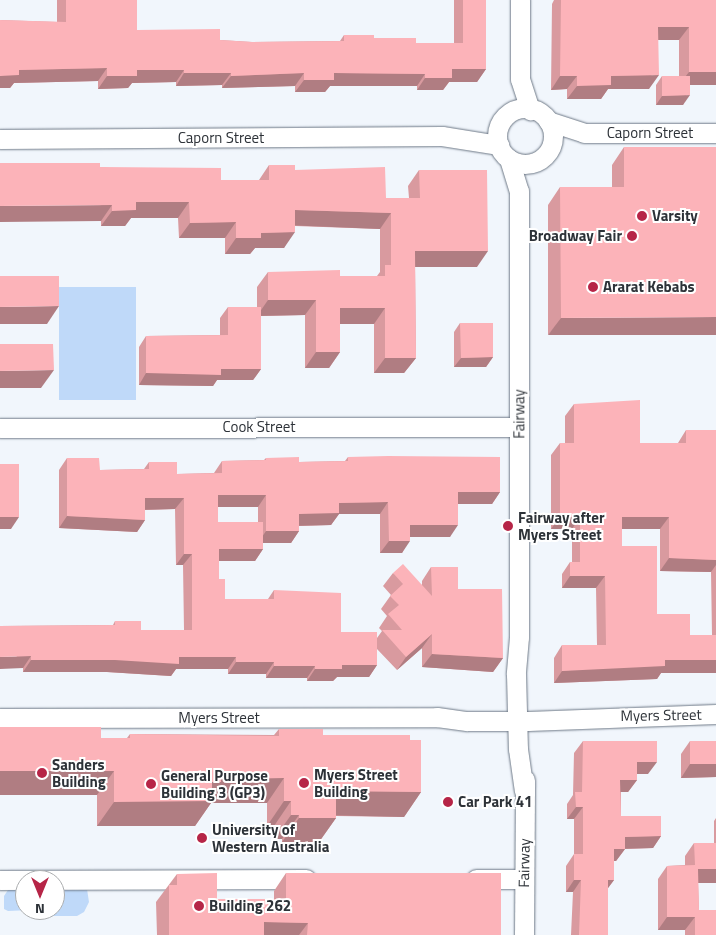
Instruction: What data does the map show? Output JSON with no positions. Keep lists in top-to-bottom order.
{
  "streets": {
    "street": [
      "Caporn Street",
      "Fairway",
      "Cook Street",
      "Myers Street"
    ]
  },
  "crossings": [
    ["Caporn Street", "Fairway"],
    ["Fairway", "Cook Street"],
    ["Fairway", "Myers Street"]
  ],
  "places": [
    "Varsity",
    "Broadway Fair",
    "Ararat Kebabs",
    "Fairway after Myers Street",
    "Sanders Building",
    "Myers Street Building",
    "General Purpose Building 3 (GP3)",
    "Car Park 41",
    "University of Western Australia",
    "Building 262"
  ],
  "north": "bottom"
}
